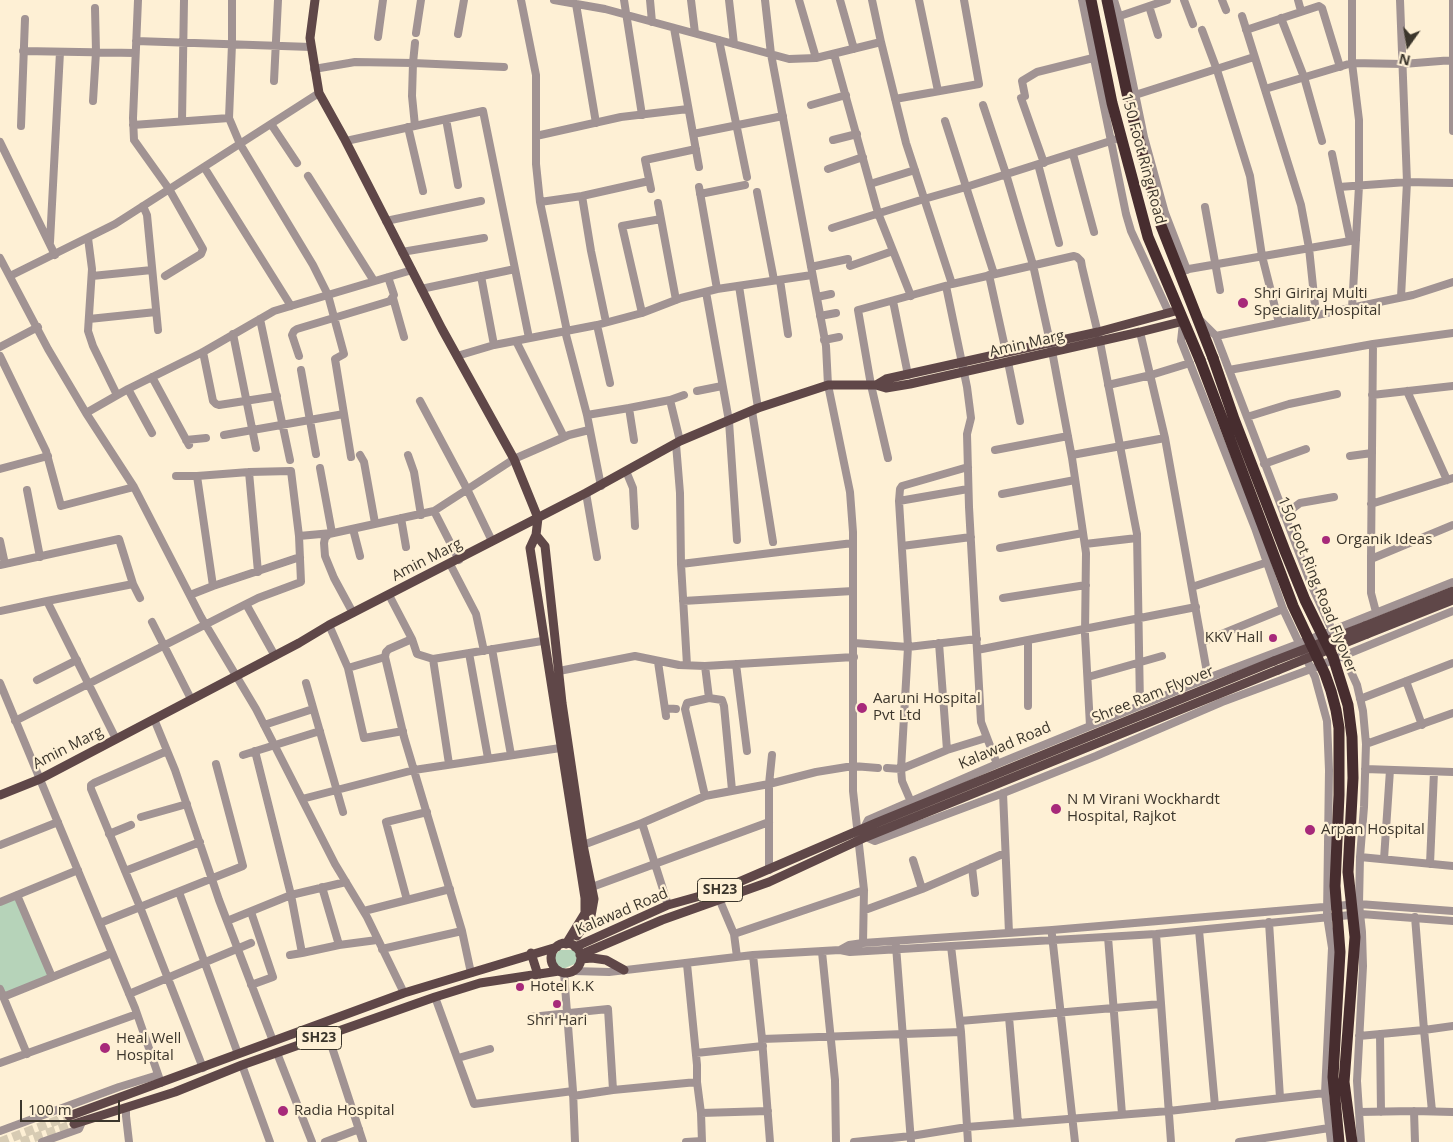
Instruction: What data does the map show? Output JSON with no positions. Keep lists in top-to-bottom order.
{
  "streets": {
    "highway": ["150 Foot Ring Road", "150 Foot Ring Road Flyover"],
    "main road": [
      "Amin Marg",
      "Shree Ram Flyover",
      "Kalawad Road",
      "SH23"
    ]
  },
  "crossings": [
    ["150 Foot Ring Road", "Amin Marg"],
    ["150 Foot Ring Road", "150 Foot Ring Road Flyover"],
    ["Amin Marg", "150 Foot Ring Road Flyover"],
    ["Shree Ram Flyover", "Kalawad Road"],
    ["Kalawad Road", "SH23"]
  ],
  "places": [
    "Shri Giriraj Multi Speciality Hospital",
    "Organik Ideas",
    "KKV Hall",
    "Aaruni Hospital Pvt Ltd",
    "N M Virani Wockhardt Hospital, Rajkot",
    "Arpan Hospital",
    "Hotel K.K",
    "Shri Hari",
    "Heal Well Hospital",
    "Radia Hospital"
  ],
  "scale_bar": "100 m",
  "north": "bottom"
}
